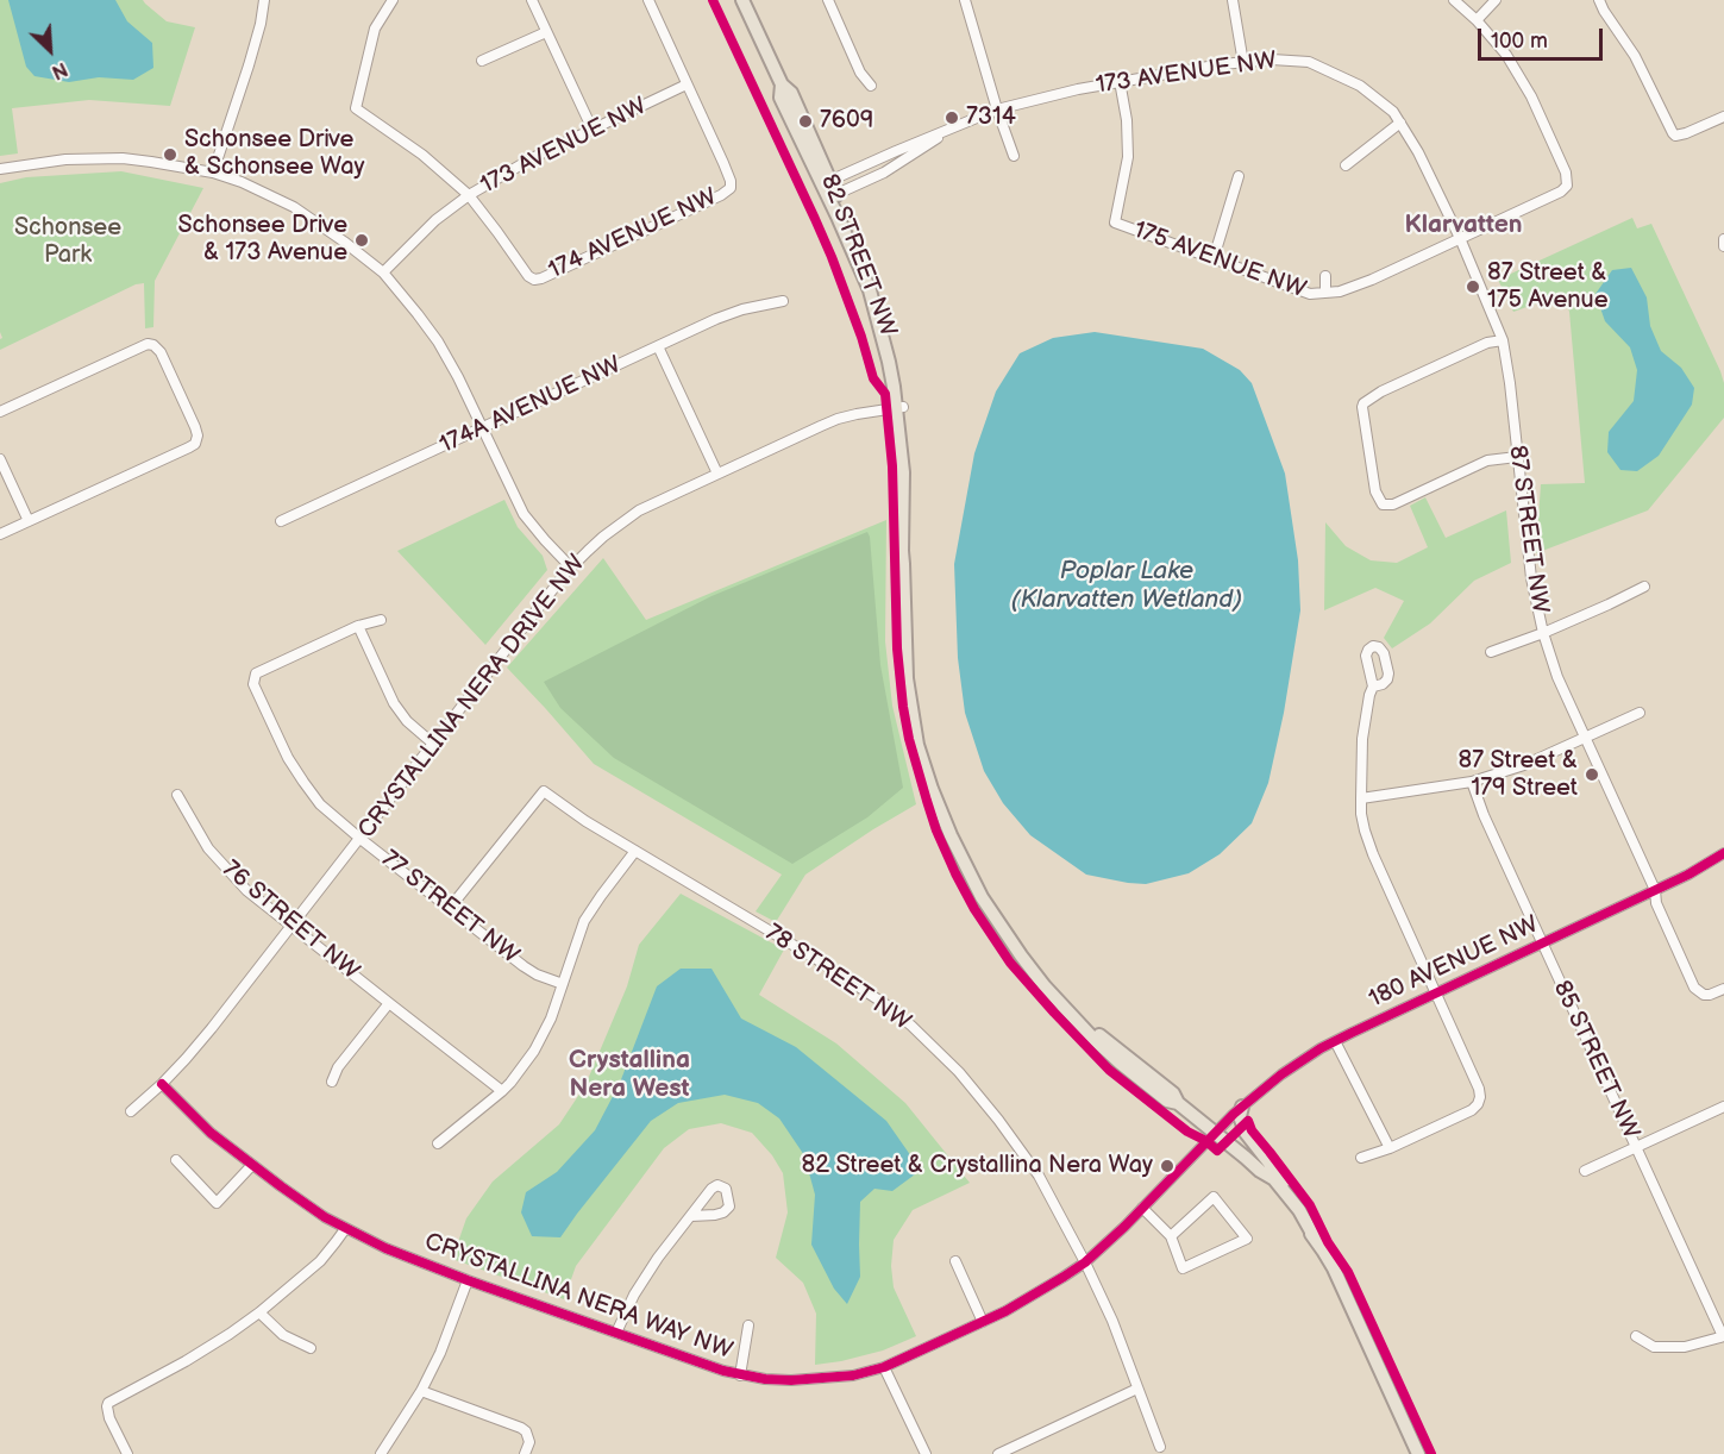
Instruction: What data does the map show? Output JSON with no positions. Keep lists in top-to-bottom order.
{
  "streets": {
    "main road": ["82 STREET NW"],
    "street": [
      "173 AVENUE NW",
      "174 AVENUE NW",
      "175 AVENUE NW",
      "174A AVENUE NW",
      "87 STREET NW",
      "CRYSTALLINA NERA DRIVE NW",
      "77 STREET NW",
      "76 STREET NW",
      "180 AVENUE NW",
      "78 STREET NW",
      "85 STREET NW",
      "CRYSTALLINA NERA WAY NW"
    ]
  },
  "crossings": [
    ["173 AVENUE NW", "174 AVENUE NW"],
    ["173 AVENUE NW", "82 STREET NW"],
    ["173 AVENUE NW", "175 AVENUE NW"],
    ["173 AVENUE NW", "87 STREET NW"],
    ["82 STREET NW", "CRYSTALLINA NERA DRIVE NW"],
    ["82 STREET NW", "180 AVENUE NW"],
    ["82 STREET NW", "CRYSTALLINA NERA WAY NW"],
    ["175 AVENUE NW", "87 STREET NW"],
    ["87 STREET NW", "180 AVENUE NW"],
    ["CRYSTALLINA NERA DRIVE NW", "77 STREET NW"],
    ["CRYSTALLINA NERA DRIVE NW", "76 STREET NW"],
    ["CRYSTALLINA NERA DRIVE NW", "CRYSTALLINA NERA WAY NW"],
    ["77 STREET NW", "78 STREET NW"],
    ["180 AVENUE NW", "85 STREET NW"],
    ["180 AVENUE NW", "CRYSTALLINA NERA WAY NW"],
    ["78 STREET NW", "CRYSTALLINA NERA WAY NW"]
  ],
  "districts": ["Klarvatten", "Crystallina Nera West"],
  "water": ["Poplar Lake (Klarvatten Wetland)"],
  "parks": ["Schonsee Park"],
  "places": [
    "7314",
    "7609",
    "Schonsee Drive & Schonsee Way",
    "Schonsee Drive & 173 Avenue",
    "87 Street & 175 Avenue",
    "87 Street & 179 Street",
    "82 Street & Crystallina Nera Way"
  ],
  "scale_bar": "100 m",
  "north": "bottom right"
}
